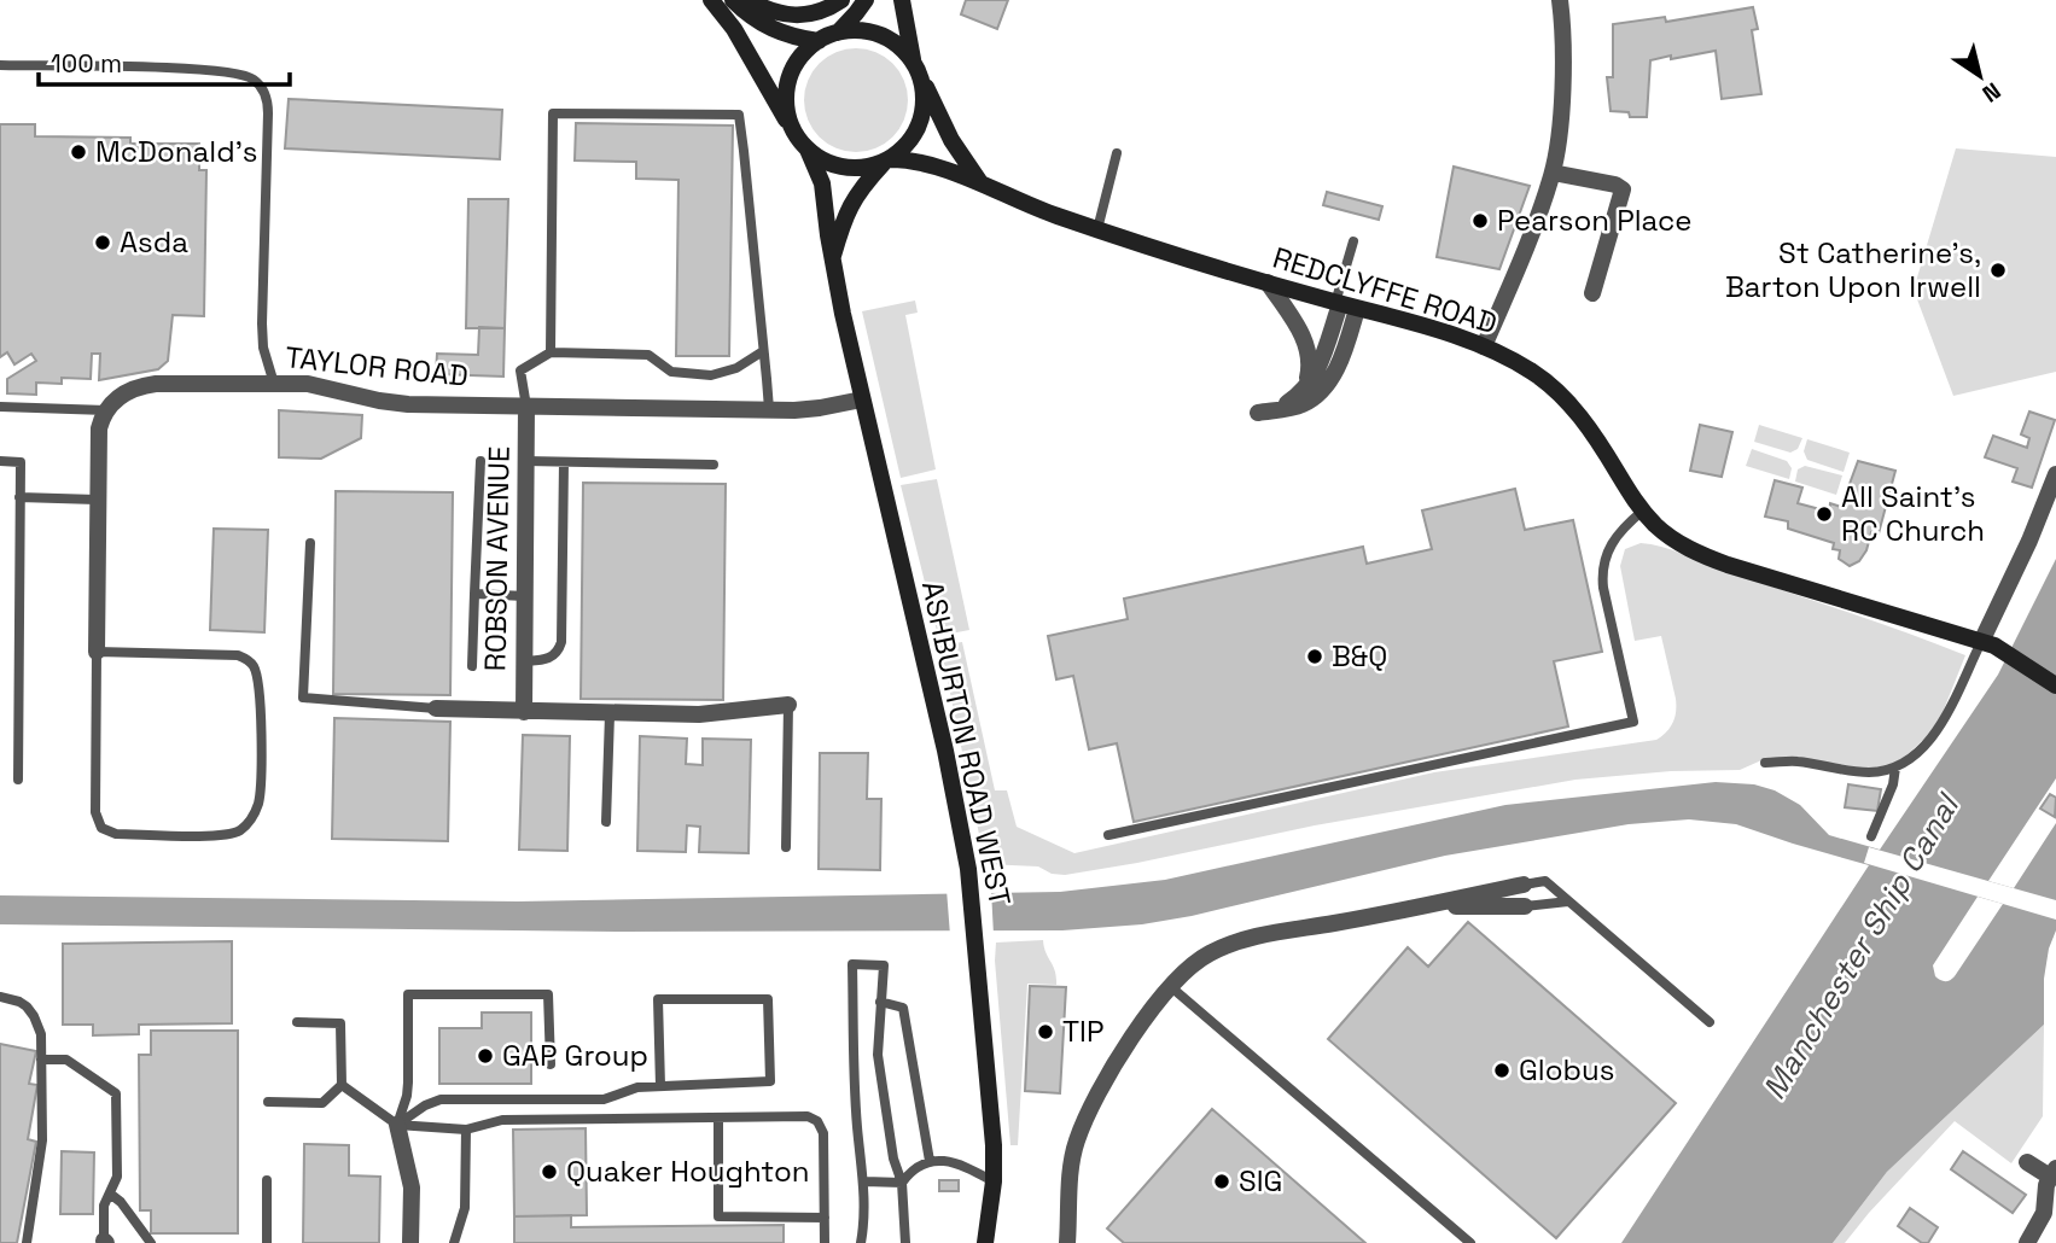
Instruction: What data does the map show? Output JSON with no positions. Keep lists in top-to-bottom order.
{
  "streets": {
    "main road": ["REDCLYFFE ROAD", "ASHBURTON ROAD WEST"],
    "street": ["TAYLOR ROAD", "ROBSON AVENUE"]
  },
  "crossings": [
    ["REDCLYFFE ROAD", "ASHBURTON ROAD WEST"],
    ["TAYLOR ROAD", "ROBSON AVENUE"],
    ["TAYLOR ROAD", "ASHBURTON ROAD WEST"]
  ],
  "water": ["Manchester Ship Canal"],
  "places": [
    "McDonald's",
    "Pearson Place",
    "Asda",
    "St Catherine's, Barton Upon Irwell",
    "All Saint's RC Church",
    "B&Q",
    "TIP",
    "GAP Group",
    "Globus",
    "Quaker Houghton",
    "SIG"
  ],
  "scale_bar": "100 m",
  "north": "bottom right"
}
